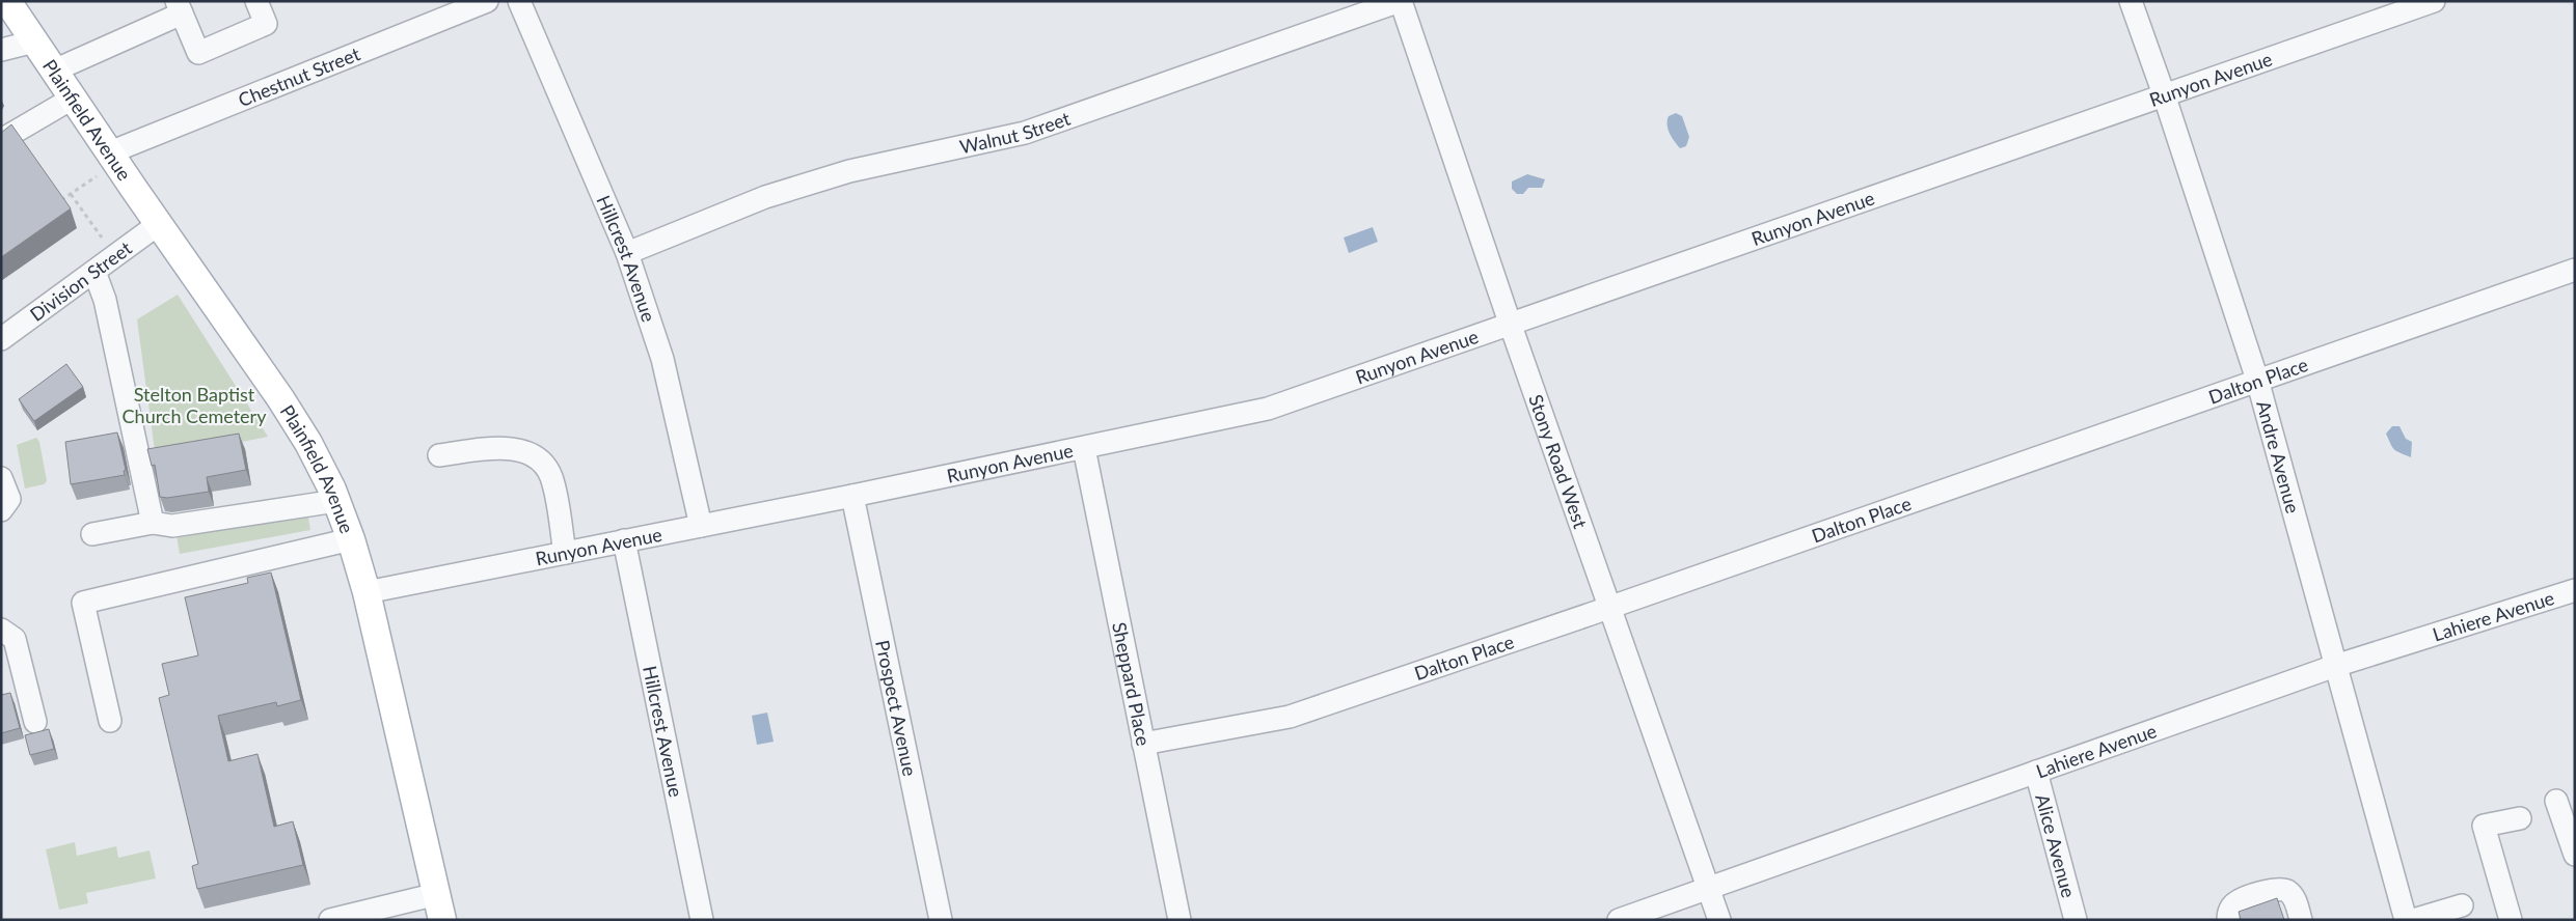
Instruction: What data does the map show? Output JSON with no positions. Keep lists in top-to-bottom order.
{
  "streets": {
    "main road": ["Plainfield Avenue"],
    "street": [
      "Chestnut Street",
      "Runyon Avenue",
      "Walnut Street",
      "Hillcrest Avenue",
      "Division Street",
      "Dalton Place",
      "Andre Avenue",
      "Stony Road West",
      "Lahiere Avenue",
      "Sheppard Place",
      "Prospect Avenue",
      "Alice Avenue"
    ]
  },
  "crossings": [
    ["Chestnut Street", "Plainfield Avenue"],
    ["Runyon Avenue", "Plainfield Avenue"],
    ["Runyon Avenue", "Hillcrest Avenue"],
    ["Runyon Avenue", "Andre Avenue"],
    ["Runyon Avenue", "Stony Road West"],
    ["Runyon Avenue", "Sheppard Place"],
    ["Runyon Avenue", "Prospect Avenue"],
    ["Plainfield Avenue", "Division Street"],
    ["Walnut Street", "Hillcrest Avenue"],
    ["Walnut Street", "Stony Road West"],
    ["Dalton Place", "Andre Avenue"],
    ["Dalton Place", "Stony Road West"],
    ["Dalton Place", "Sheppard Place"],
    ["Andre Avenue", "Lahiere Avenue"],
    ["Stony Road West", "Lahiere Avenue"],
    ["Lahiere Avenue", "Alice Avenue"]
  ],
  "parks": ["Stelton Baptist Church Cemetery"]
}
